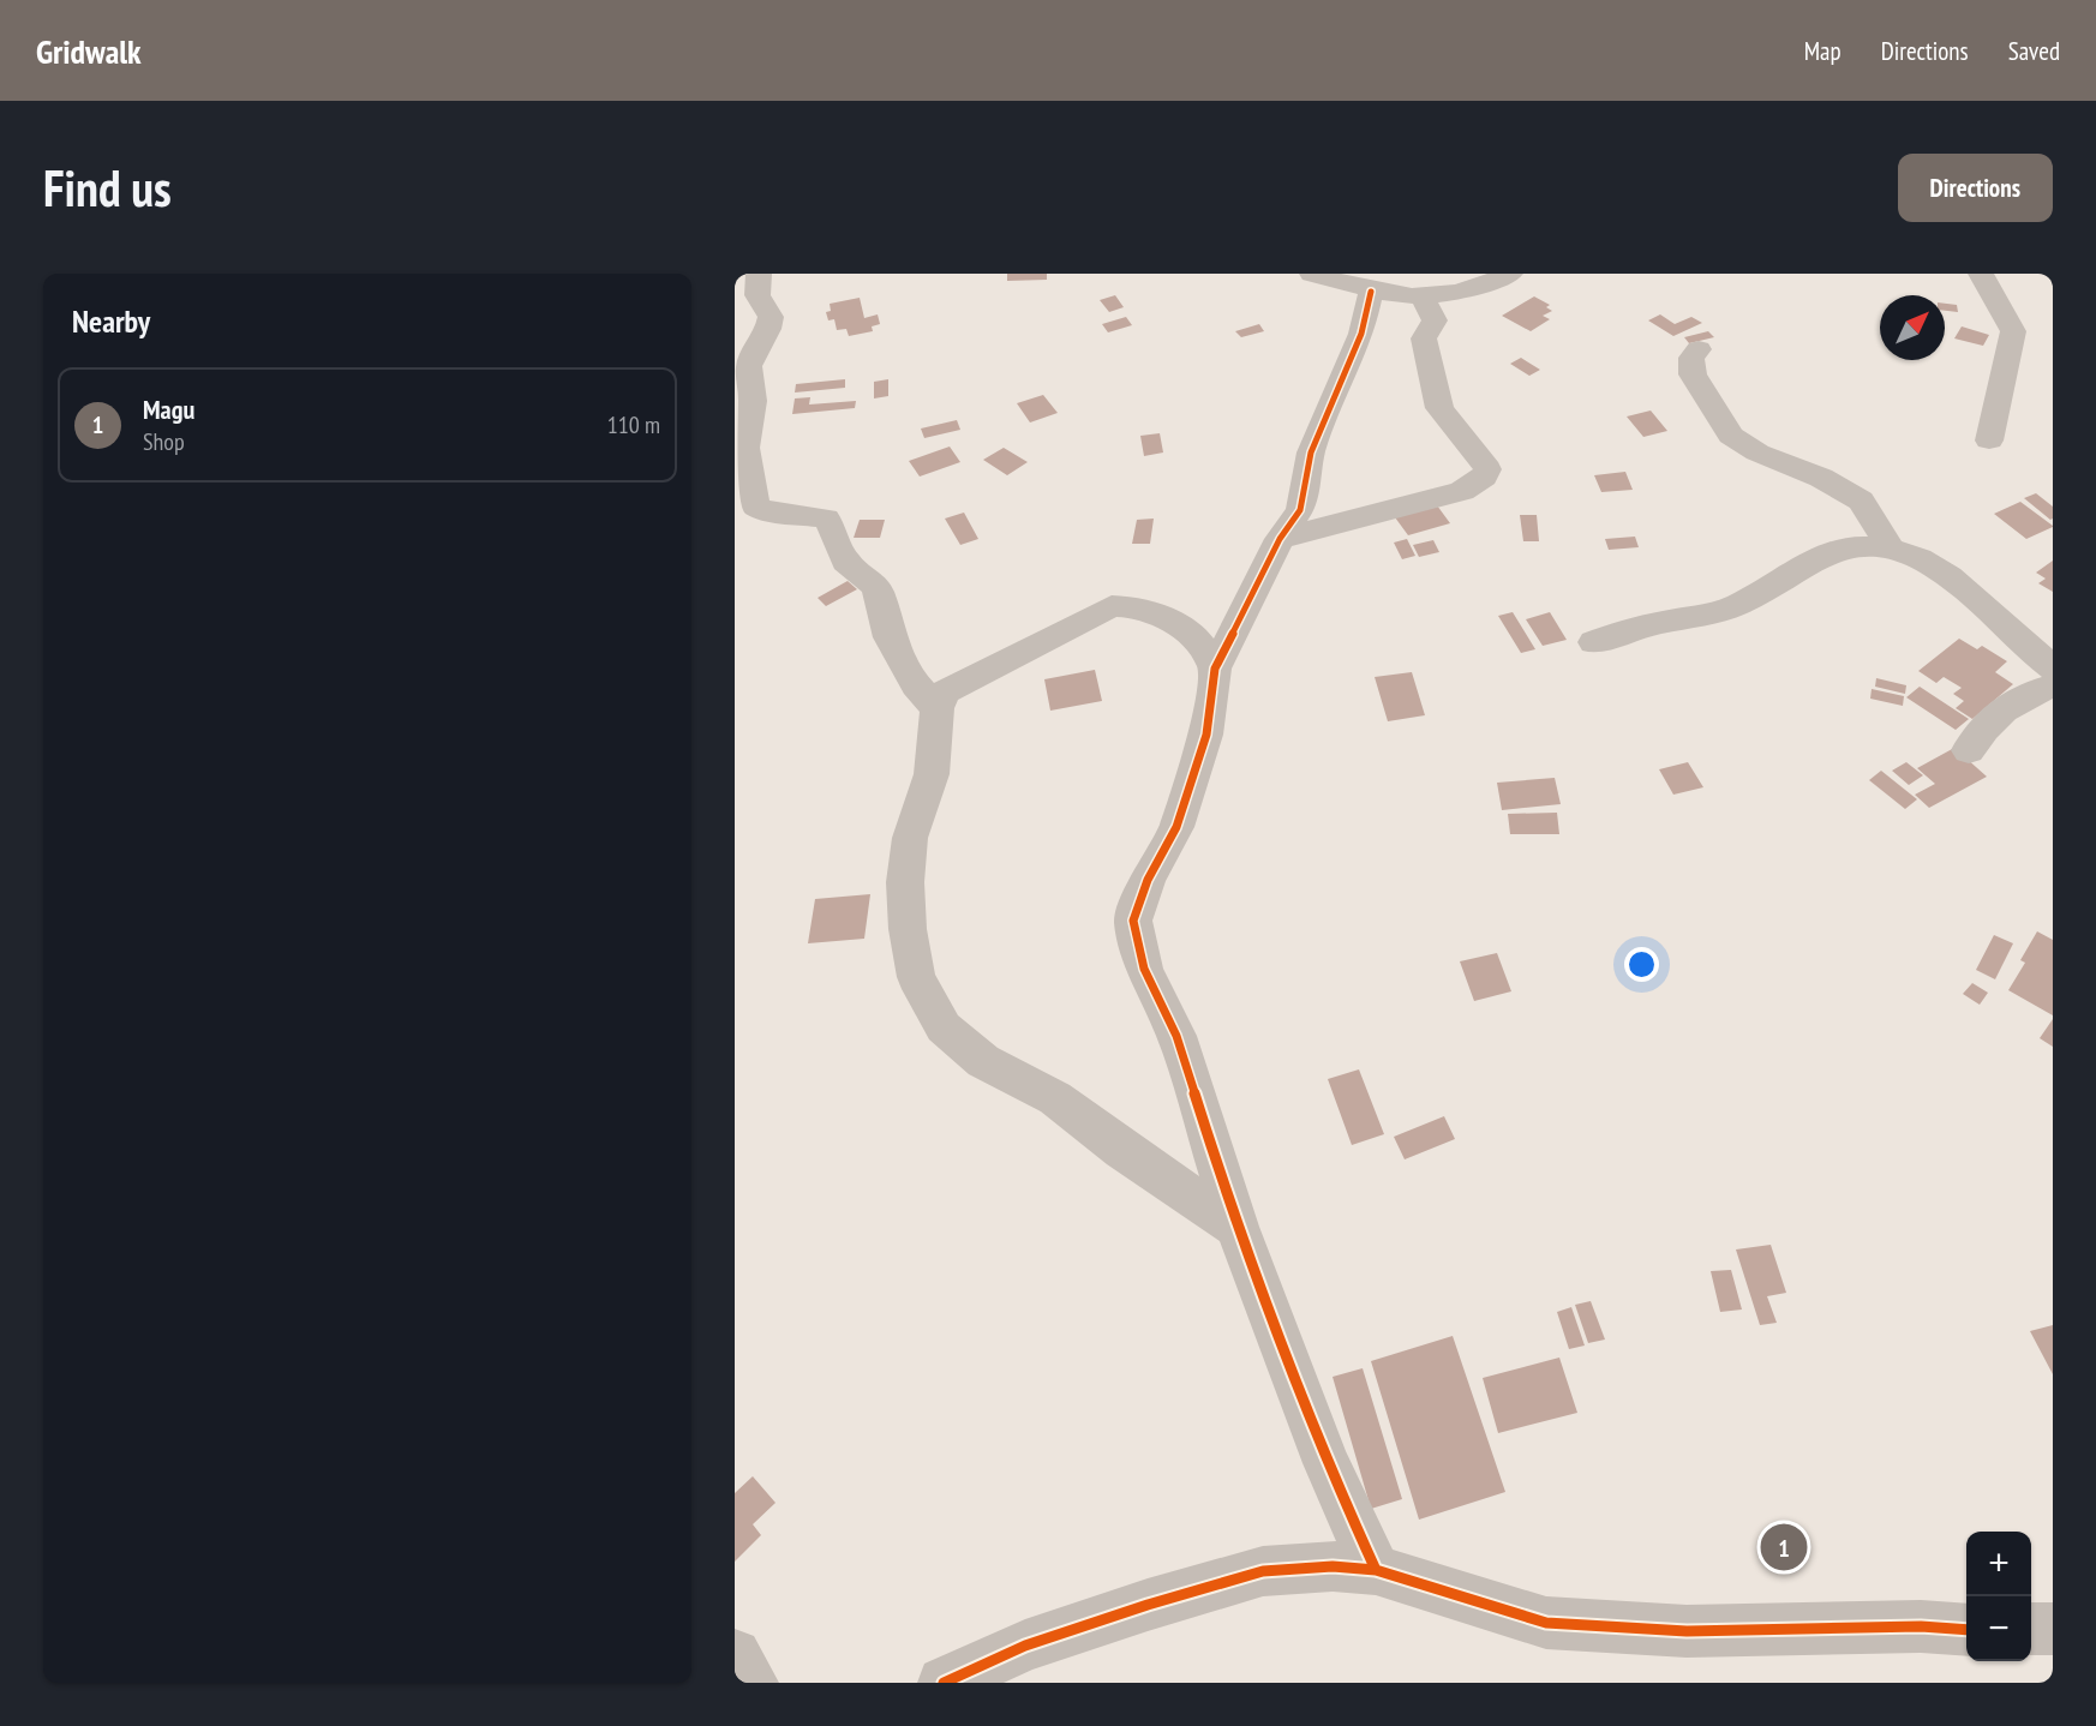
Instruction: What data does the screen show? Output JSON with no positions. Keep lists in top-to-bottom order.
{
  "north": "top right",
  "page": {
    "header": "Gridwalk",
    "nav": ["Map", "Directions", "Saved"],
    "buttons": "Directions",
    "title": "Find us",
    "heading": "Nearby",
    "list": [
      {
        "mark": "1",
        "name": "Magu",
        "note": "Shop",
        "value": "110 m"
      }
    ],
    "pins": "1",
    "map_buttons": ["+", "−"]
  }
}
